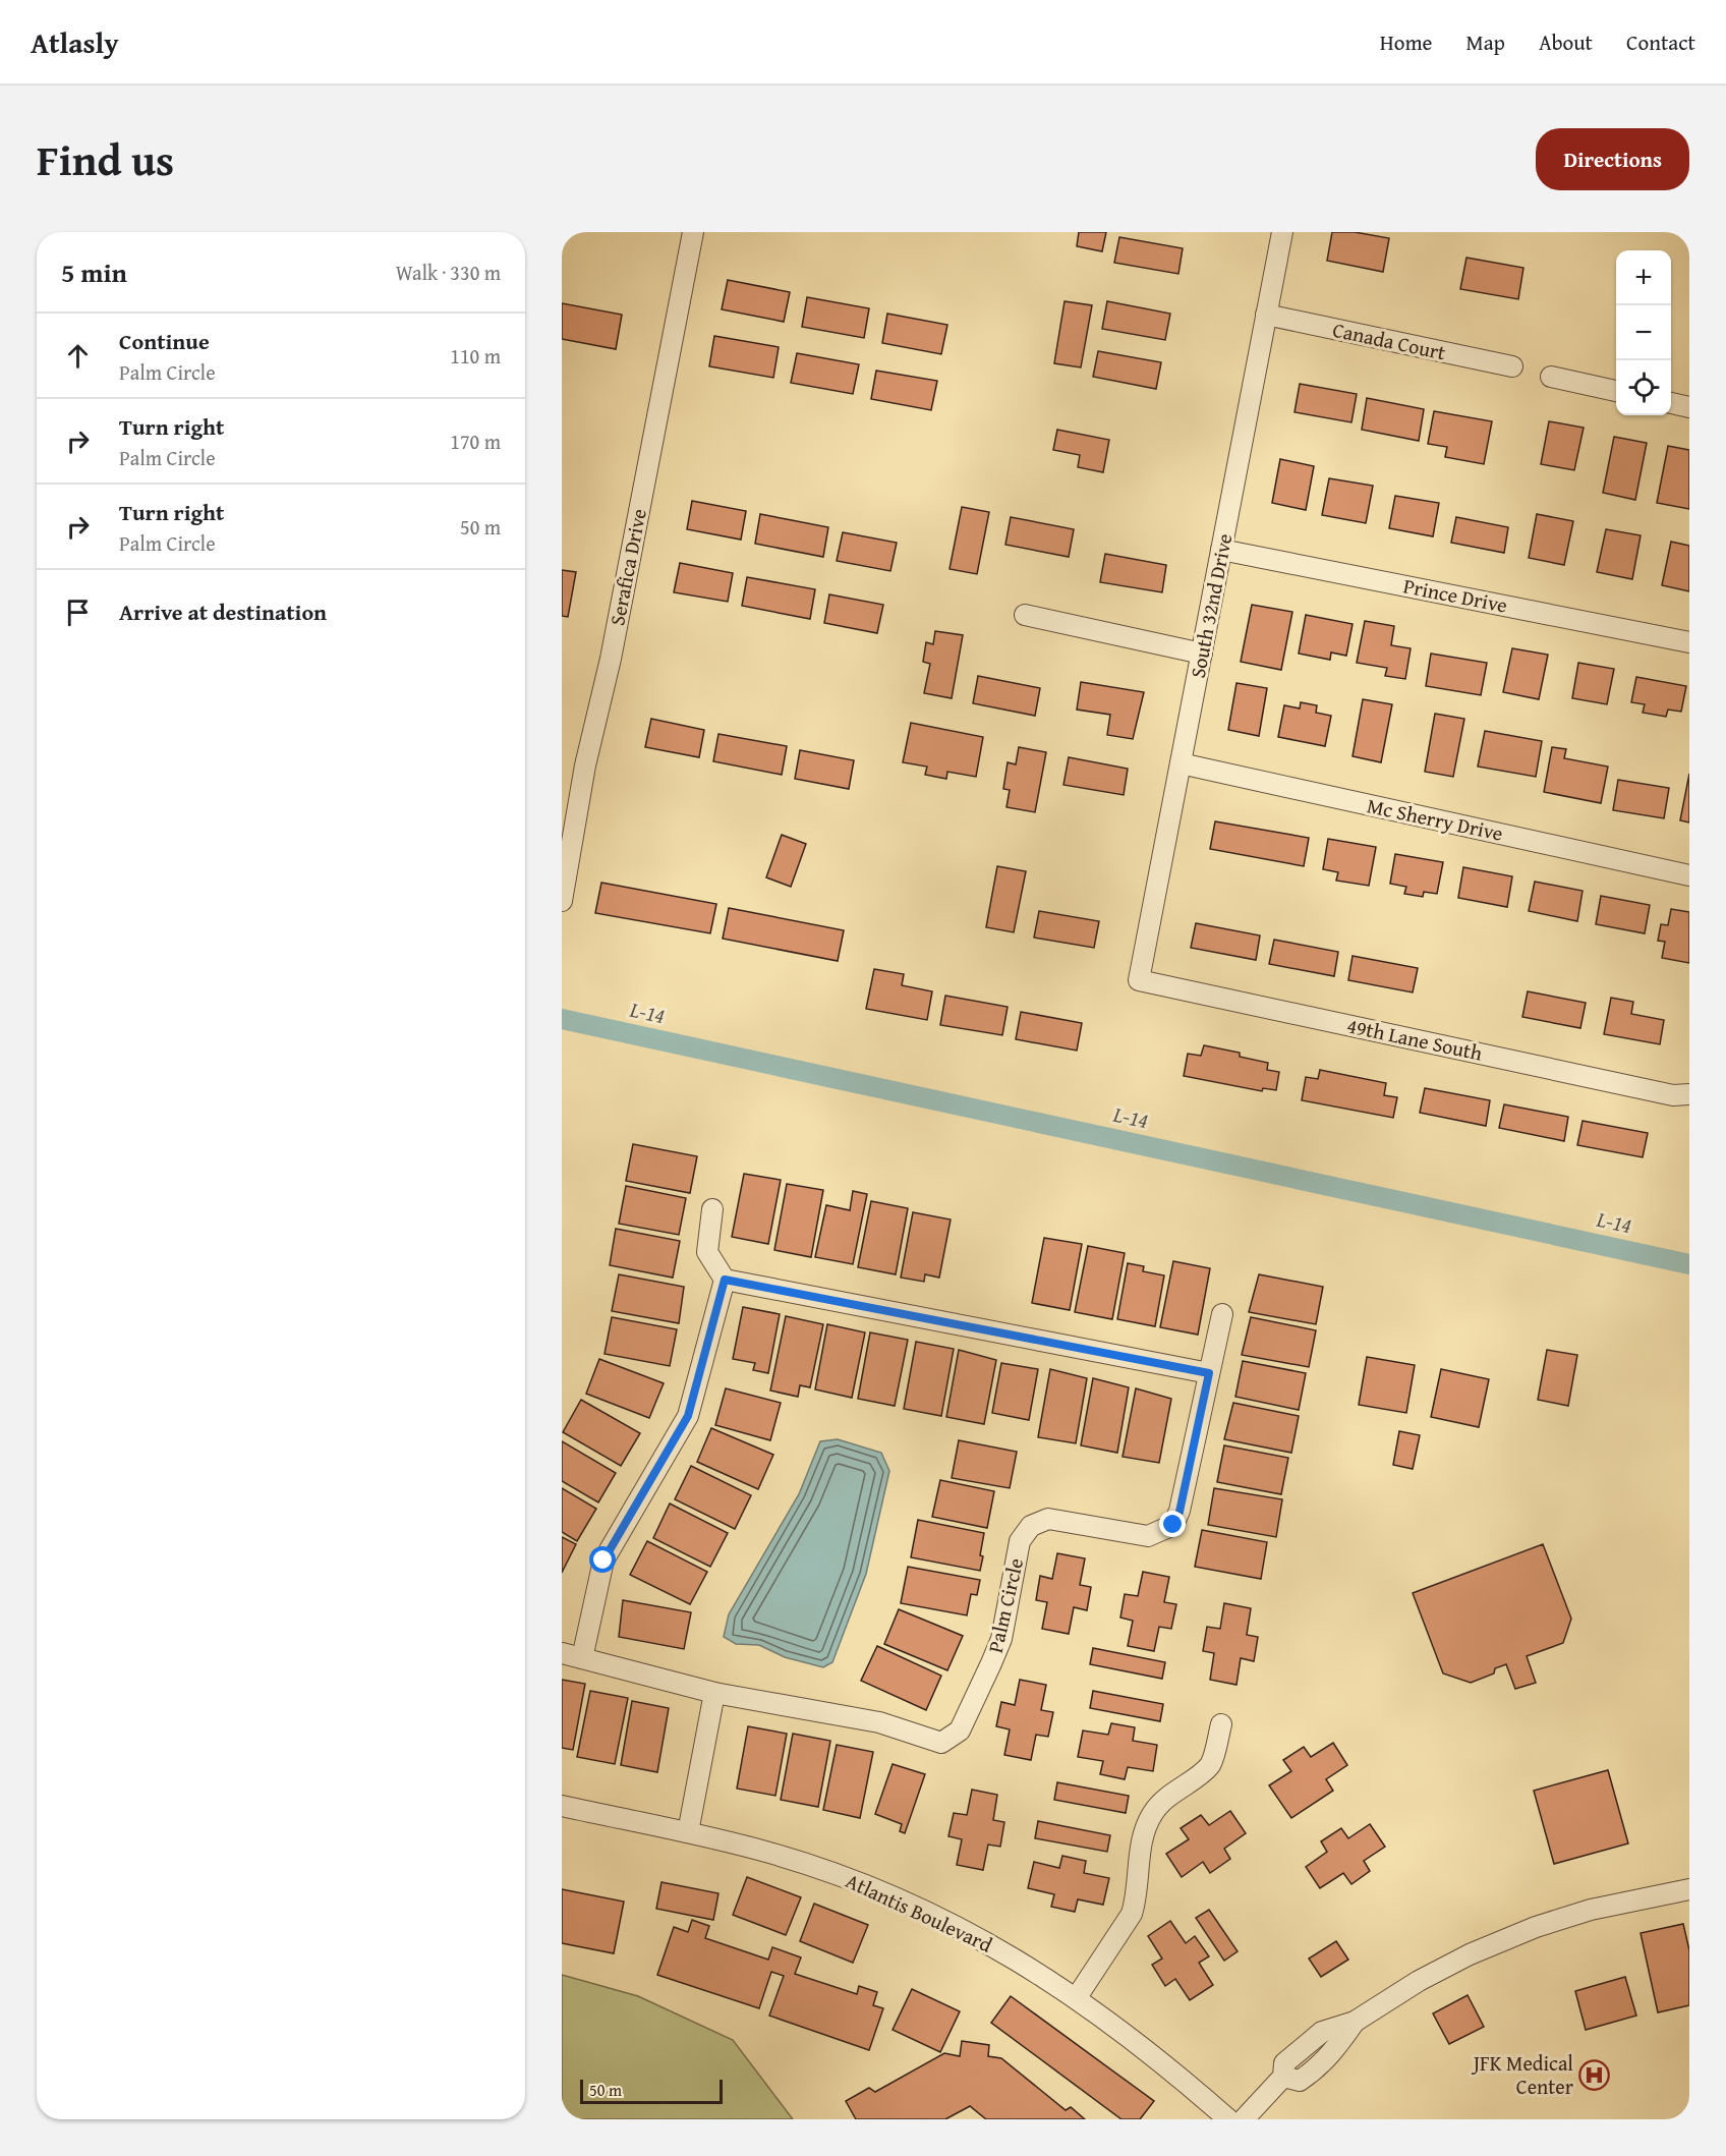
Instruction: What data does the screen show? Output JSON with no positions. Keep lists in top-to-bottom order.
{
  "streets": {
    "street": [
      "Canada Court",
      "Serafica Drive",
      "Prince Drive",
      "South 32nd Drive",
      "Mc Sherry Drive",
      "49th Lane South",
      "Palm Circle",
      "Atlantis Boulevard"
    ]
  },
  "crossings": [
    ["Canada Court", "South 32nd Drive"],
    ["Prince Drive", "South 32nd Drive"],
    ["South 32nd Drive", "Mc Sherry Drive"],
    ["South 32nd Drive", "49th Lane South"]
  ],
  "water": ["L-14"],
  "places": {
    "hospital": ["JFK Medical Center"]
  },
  "scale_bar": "50 m",
  "page": {
    "header": "Atlasly",
    "nav": [
      "Home",
      "Map",
      "About",
      "Contact"
    ],
    "title": "Find us",
    "buttons": "Directions",
    "heading": ["5 min", "Walk · 330 m"],
    "map_buttons": ["+", "−"],
    "list": [
      ["Continue", "Palm Circle", "110 m"],
      ["Turn right", "Palm Circle", "170 m"],
      ["Turn right", "Palm Circle", "50 m"],
      "Arrive at destination"
    ],
    "scale": "50 m"
  }
}
